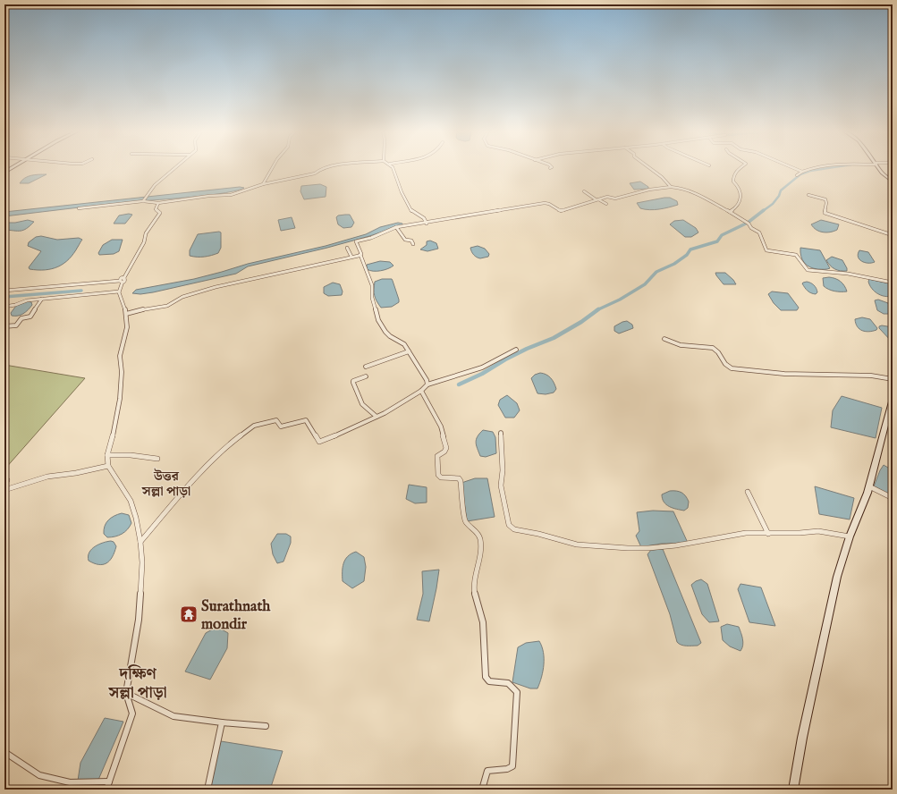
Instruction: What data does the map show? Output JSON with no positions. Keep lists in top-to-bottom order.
{
  "districts": ["উত্তর সল্লা পাড়া", "দক্ষিণ সল্লা পাড়া"],
  "places": {
    "temple": ["Surathnath mondir"]
  }
}
